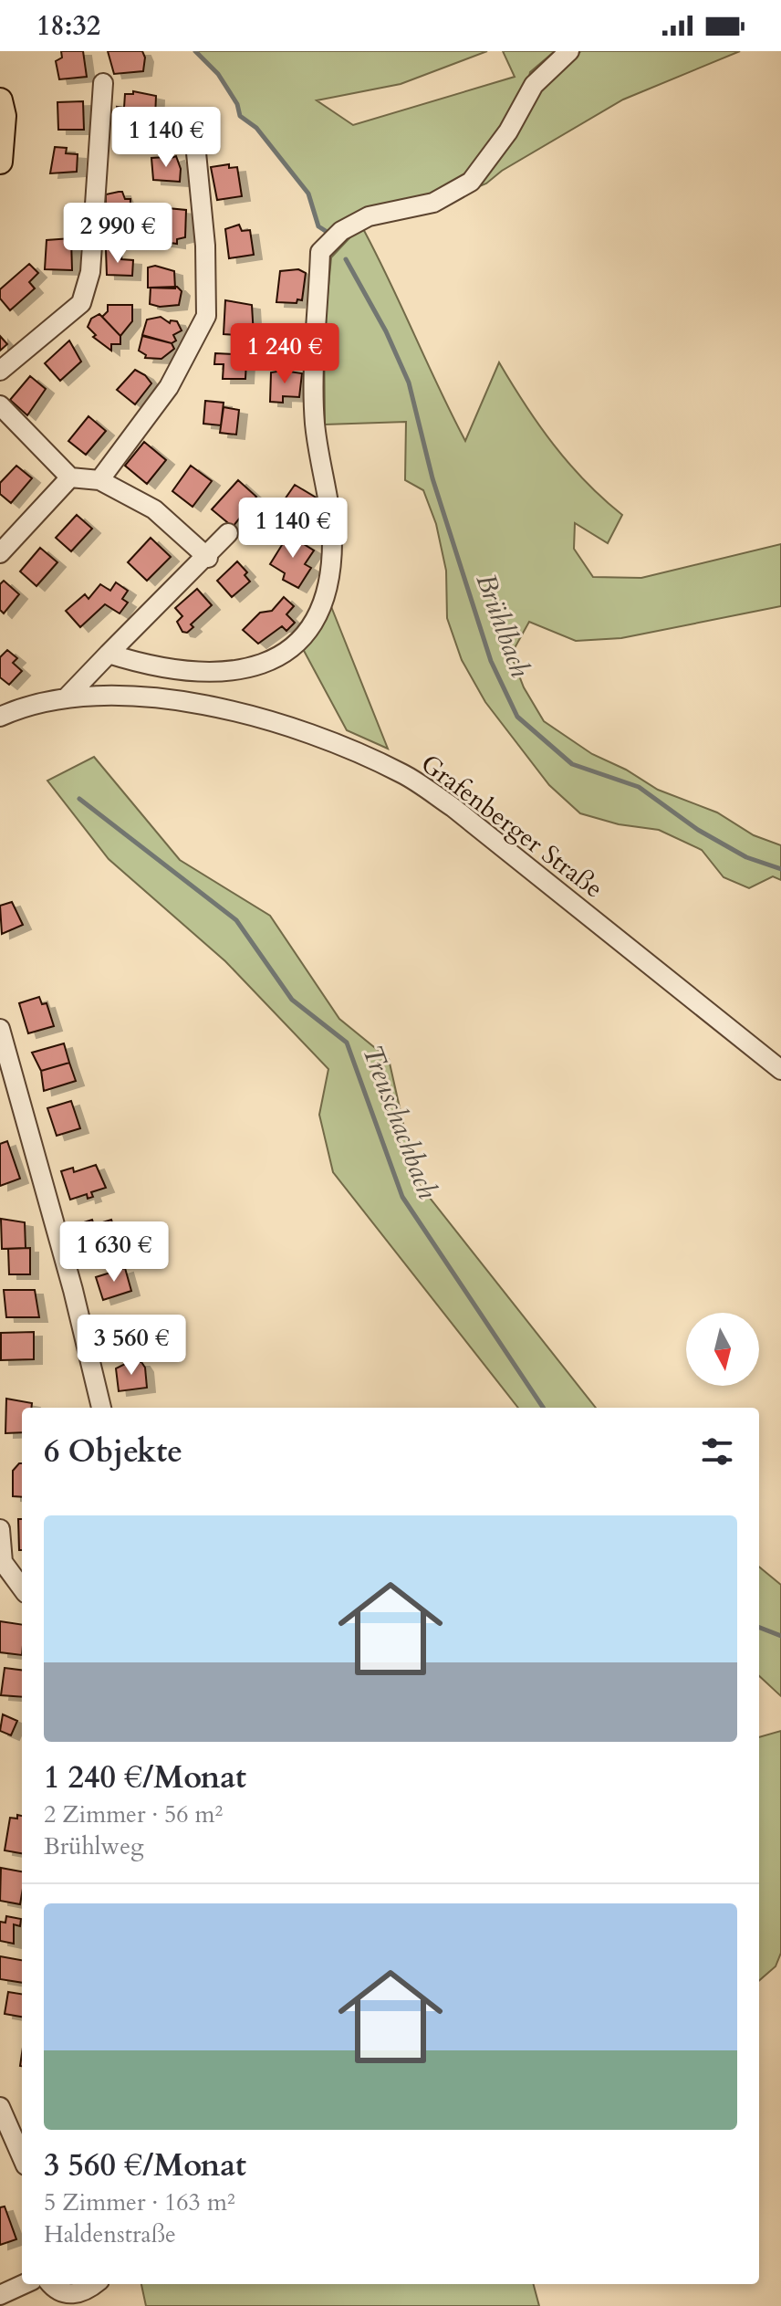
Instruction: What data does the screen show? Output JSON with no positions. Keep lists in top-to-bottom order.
{
  "streets": {
    "street": ["Grafenberger Straße"]
  },
  "water": ["Brühlbach", "Treuschachbach"],
  "north": "bottom",
  "page": {
    "status": "18:32",
    "price": [
      "1 140 €",
      "2 990 €",
      "1 240 €",
      "1 140 €",
      "1 630 €",
      "3 560 €"
    ],
    "heading": "6 Objekte",
    "list": [
      {
        "name": "1 240 €/Monat",
        "note": "2 Zimmer · 56 m² · Brühlweg"
      },
      {
        "name": "3 560 €/Monat",
        "note": "5 Zimmer · 163 m² · Haldenstraße"
      }
    ]
  }
}
